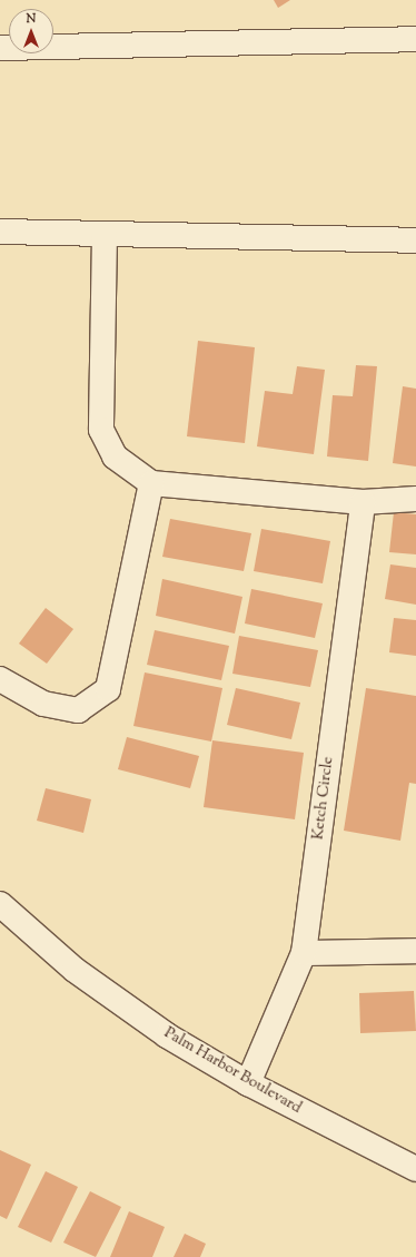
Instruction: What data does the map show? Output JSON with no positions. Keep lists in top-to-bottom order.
{
  "streets": {
    "street": ["Ketch Circle", "Palm Harbor Boulevard"]
  },
  "crossings": [
    ["Ketch Circle", "Palm Harbor Boulevard"]
  ],
  "north": "top"
}
